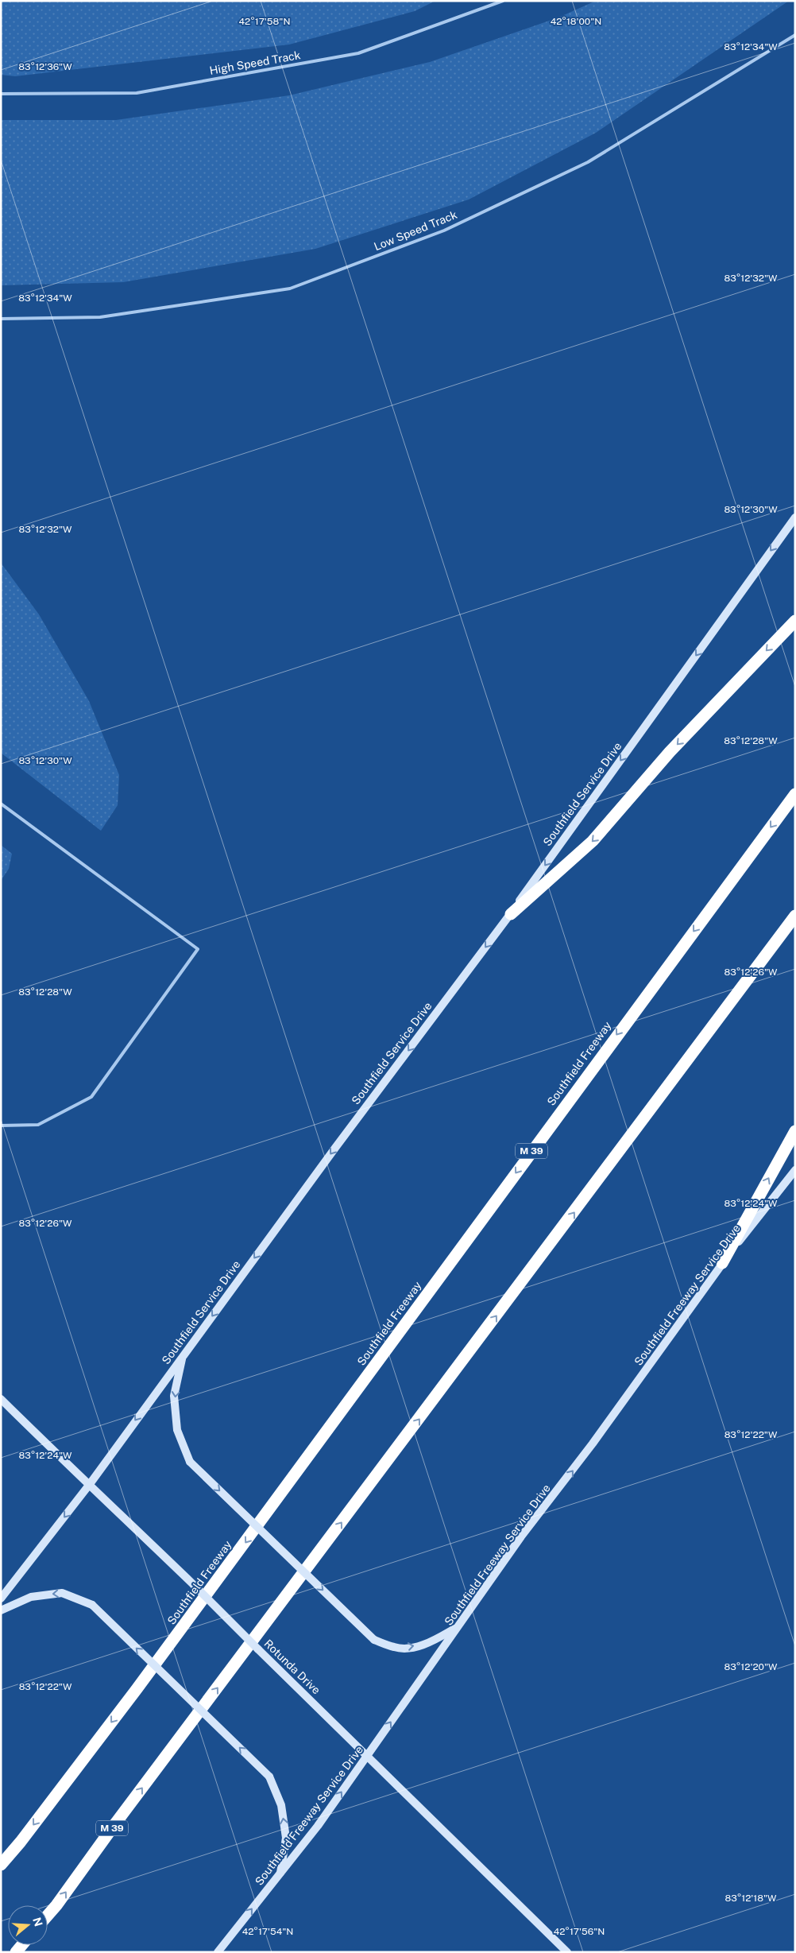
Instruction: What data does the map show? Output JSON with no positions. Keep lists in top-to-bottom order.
{
  "streets": {
    "highway": ["Southfield Freeway", "M 39"],
    "main road": ["Southfield Service Drive", "Southfield Freeway Service Drive", "Rotunda Drive"],
    "lane": ["High Speed Track", "Low Speed Track"]
  },
  "crossings": [
    ["Southfield Service Drive", "Rotunda Drive"],
    ["Southfield Freeway Service Drive", "Rotunda Drive"]
  ],
  "one_way": ["Southfield Service Drive", "Southfield Freeway Service Drive"],
  "north": "right",
  "coordinates": [
    "42°17'58\"N",
    "42°18'00\"N",
    "83°12'34\"W",
    "83°12'36\"W",
    "83°12'32\"W",
    "83°12'30\"W",
    "83°12'28\"W",
    "83°12'26\"W",
    "83°12'24\"W",
    "83°12'22\"W",
    "83°12'20\"W",
    "83°12'18\"W",
    "42°17'54\"N",
    "42°17'56\"N"
  ]
}
